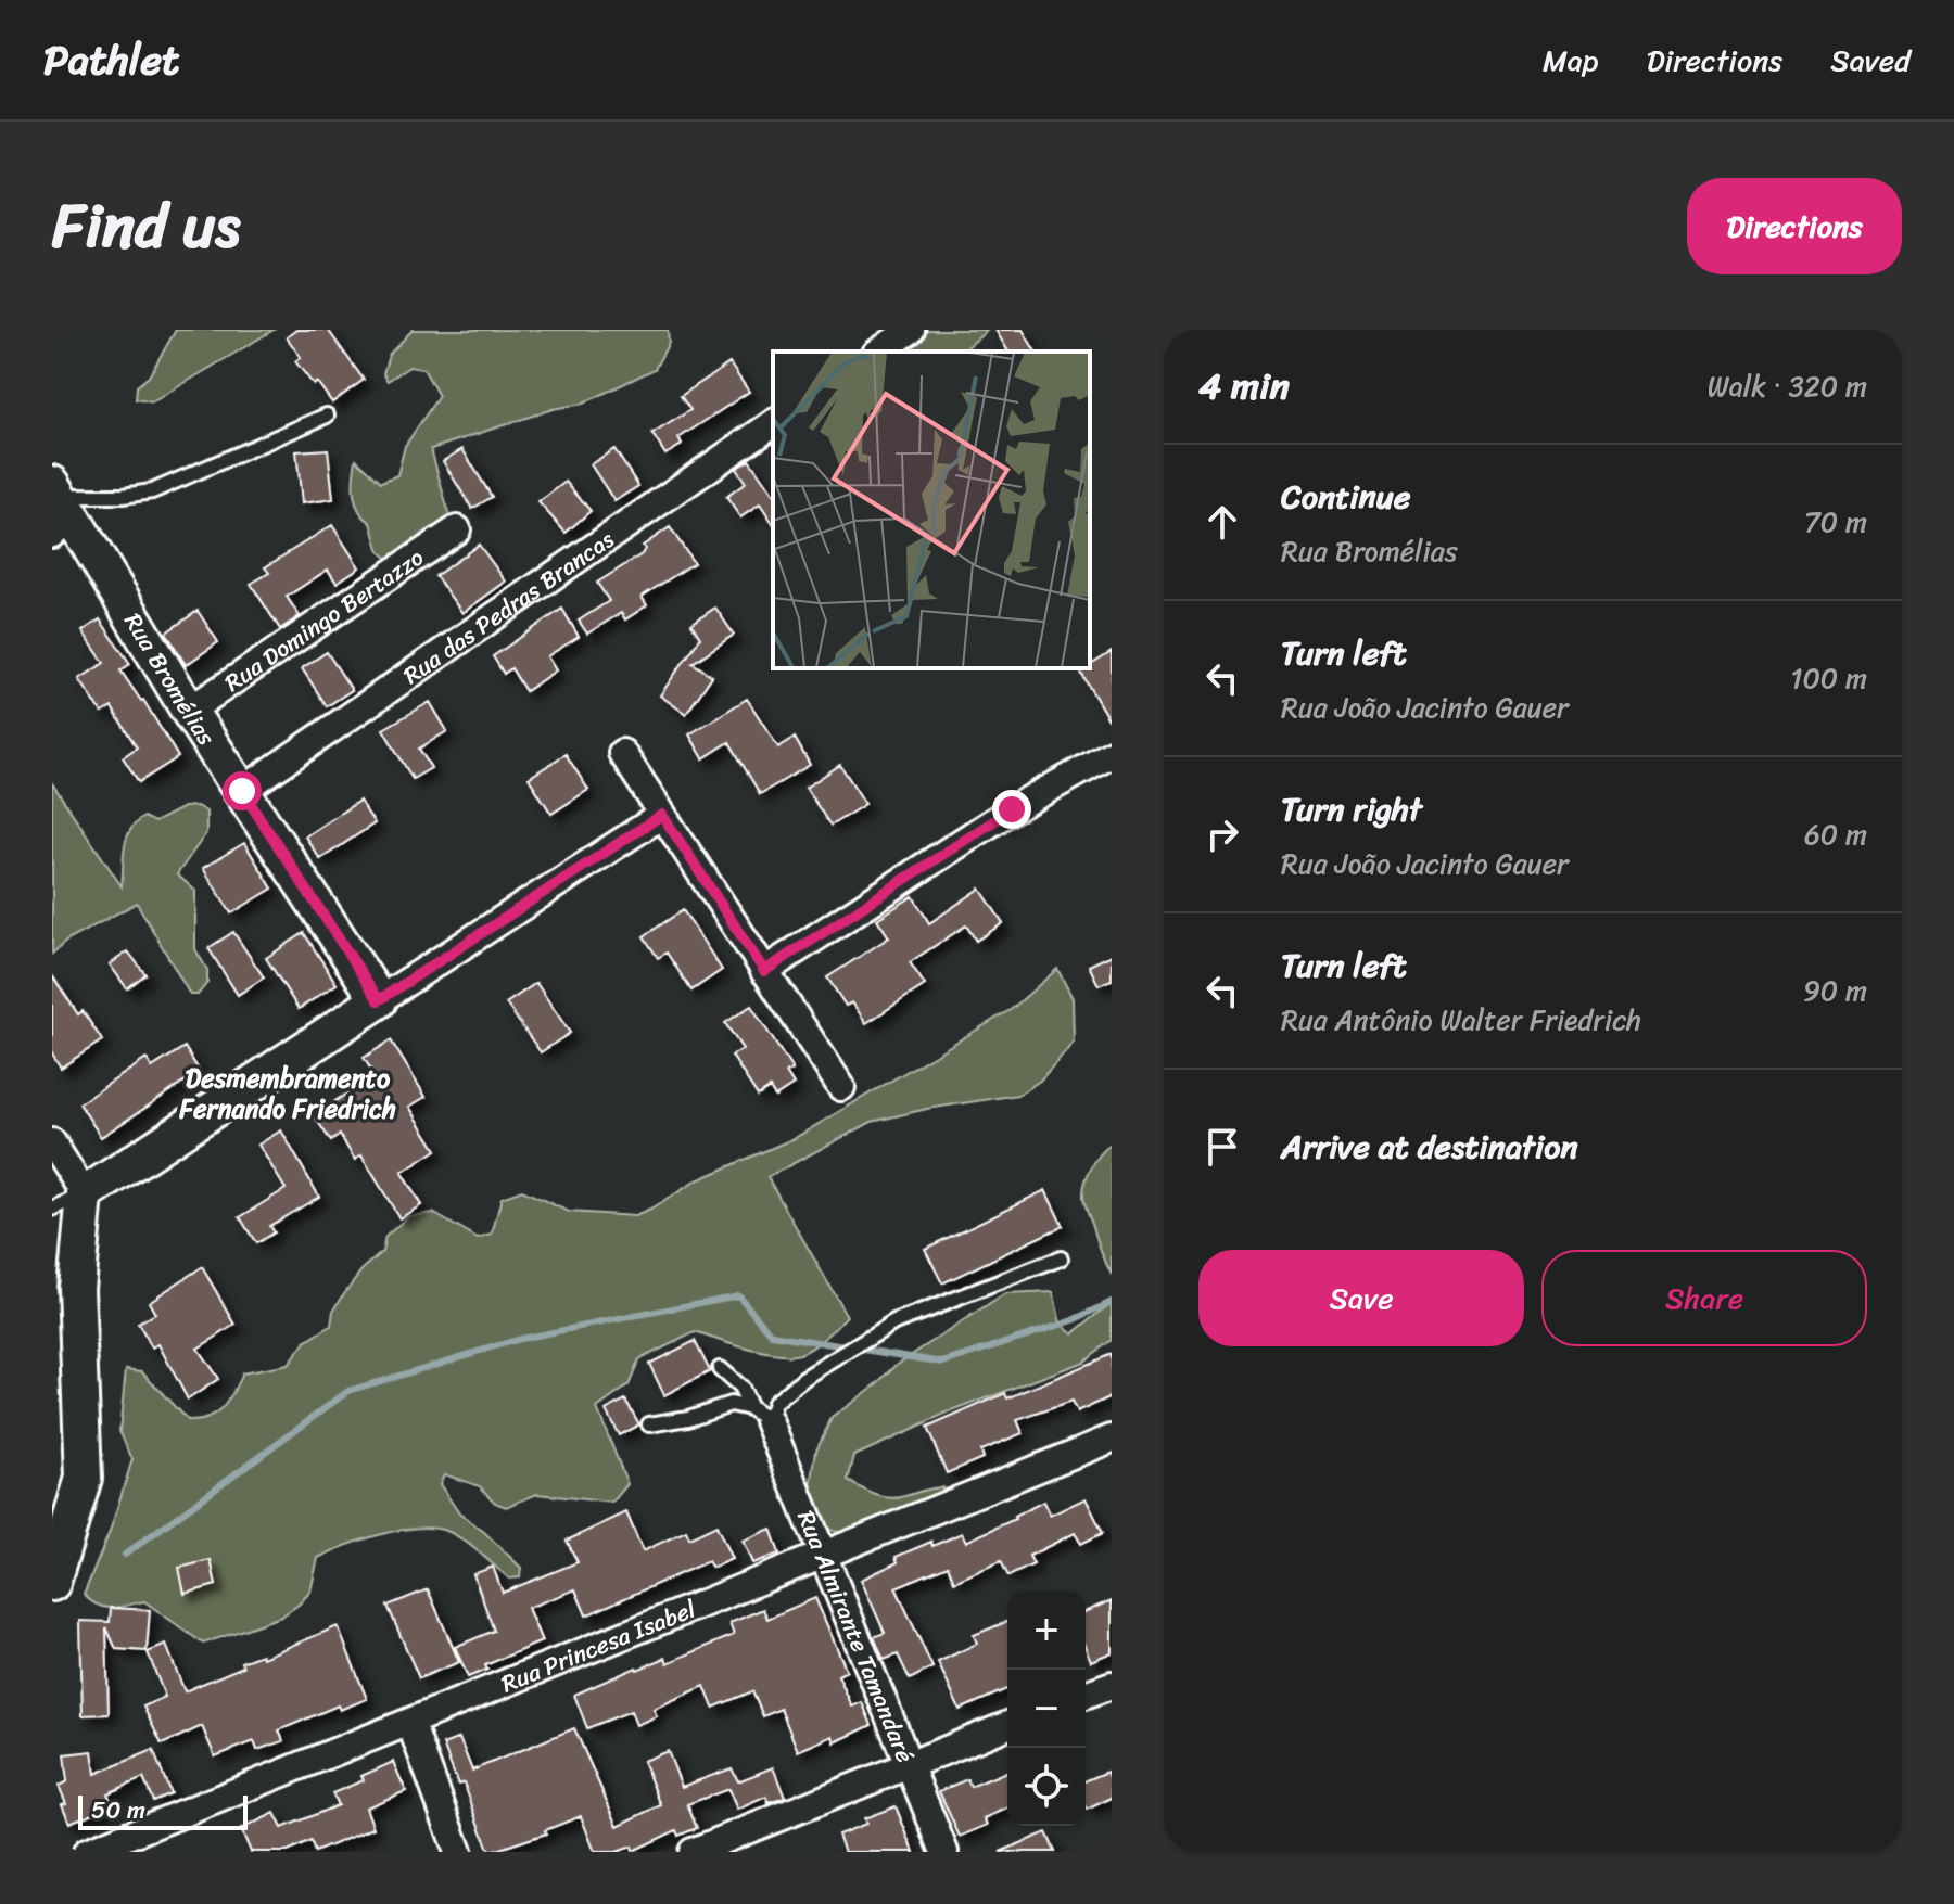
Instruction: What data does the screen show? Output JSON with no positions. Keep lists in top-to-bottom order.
{
  "streets": {
    "street": [
      "Rua das Pedras Brancas",
      "Rua Domingo Bertazzo",
      "Rua Bromélias",
      "Rua Almirante Tamandaré",
      "Rua Princesa Isabel"
    ]
  },
  "crossings": [
    ["Rua das Pedras Brancas", "Rua Bromélias"],
    ["Rua Domingo Bertazzo", "Rua Bromélias"],
    ["Rua Almirante Tamandaré", "Rua Princesa Isabel"]
  ],
  "districts": ["Desmembramento Fernando Friedrich"],
  "scale_bar": "50 m",
  "page": {
    "header": "Pathlet",
    "nav": ["Map", "Directions", "Saved"],
    "title": "Find us",
    "buttons": [
      "Directions",
      ["Save", "Share"]
    ],
    "heading": ["4 min", "Walk · 320 m"],
    "list": [
      ["Continue", "Rua Bromélias", "70 m"],
      ["Turn left", "Rua João Jacinto Gauer", "100 m"],
      ["Turn right", "Rua João Jacinto Gauer", "60 m"],
      ["Turn left", "Rua Antônio Walter Friedrich", "90 m"],
      "Arrive at destination"
    ],
    "map_buttons": ["+", "−"],
    "scale": "50 m"
  }
}
